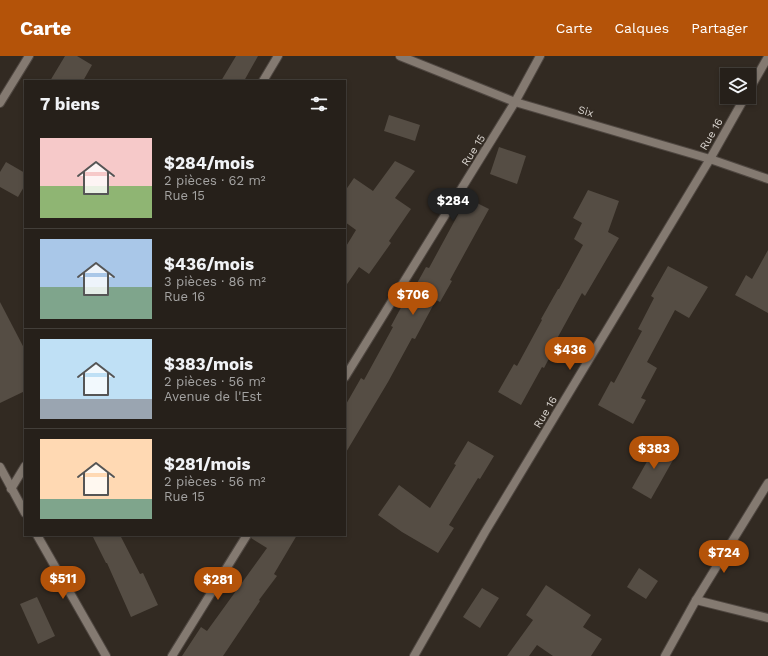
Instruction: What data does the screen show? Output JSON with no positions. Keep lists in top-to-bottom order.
{
  "streets": {
    "street": ["Six", "Rue 16", "Rue 15"]
  },
  "crossings": [
    ["Six", "Rue 16"],
    ["Six", "Rue 15"]
  ],
  "page": {
    "header": "Carte",
    "nav": ["Carte", "Calques", "Partager"],
    "heading": "7 biens",
    "list": [
      {
        "name": "$284/mois",
        "note": "2 pièces · 62 m² · Rue 15"
      },
      {
        "name": "$436/mois",
        "note": "3 pièces · 86 m² · Rue 16"
      },
      {
        "name": "$383/mois",
        "note": "2 pièces · 56 m² · Avenue de l'Est"
      },
      {
        "name": "$281/mois",
        "note": "2 pièces · 56 m² · Rue 15"
      }
    ],
    "price": [
      "$284",
      "$706",
      "$436",
      "$383",
      "$724",
      "$511",
      "$281"
    ]
  }
}
